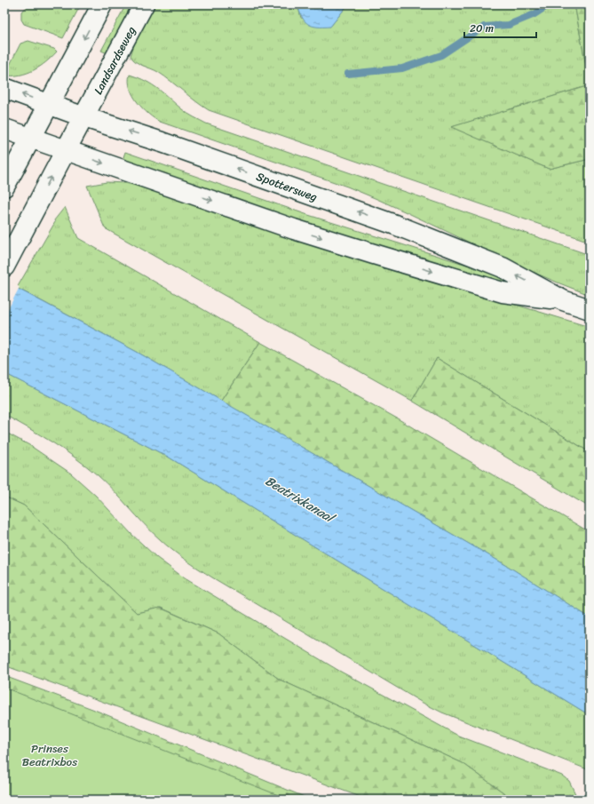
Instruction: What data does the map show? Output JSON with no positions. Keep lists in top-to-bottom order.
{
  "streets": {
    "main road": ["Landsardseweg", "Spottersweg"]
  },
  "crossings": [
    ["Landsardseweg", "Spottersweg"]
  ],
  "water": ["Beatrixkanaal"],
  "parks": ["Prinses Beatrixbos"],
  "scale_bar": "20 m"
}
